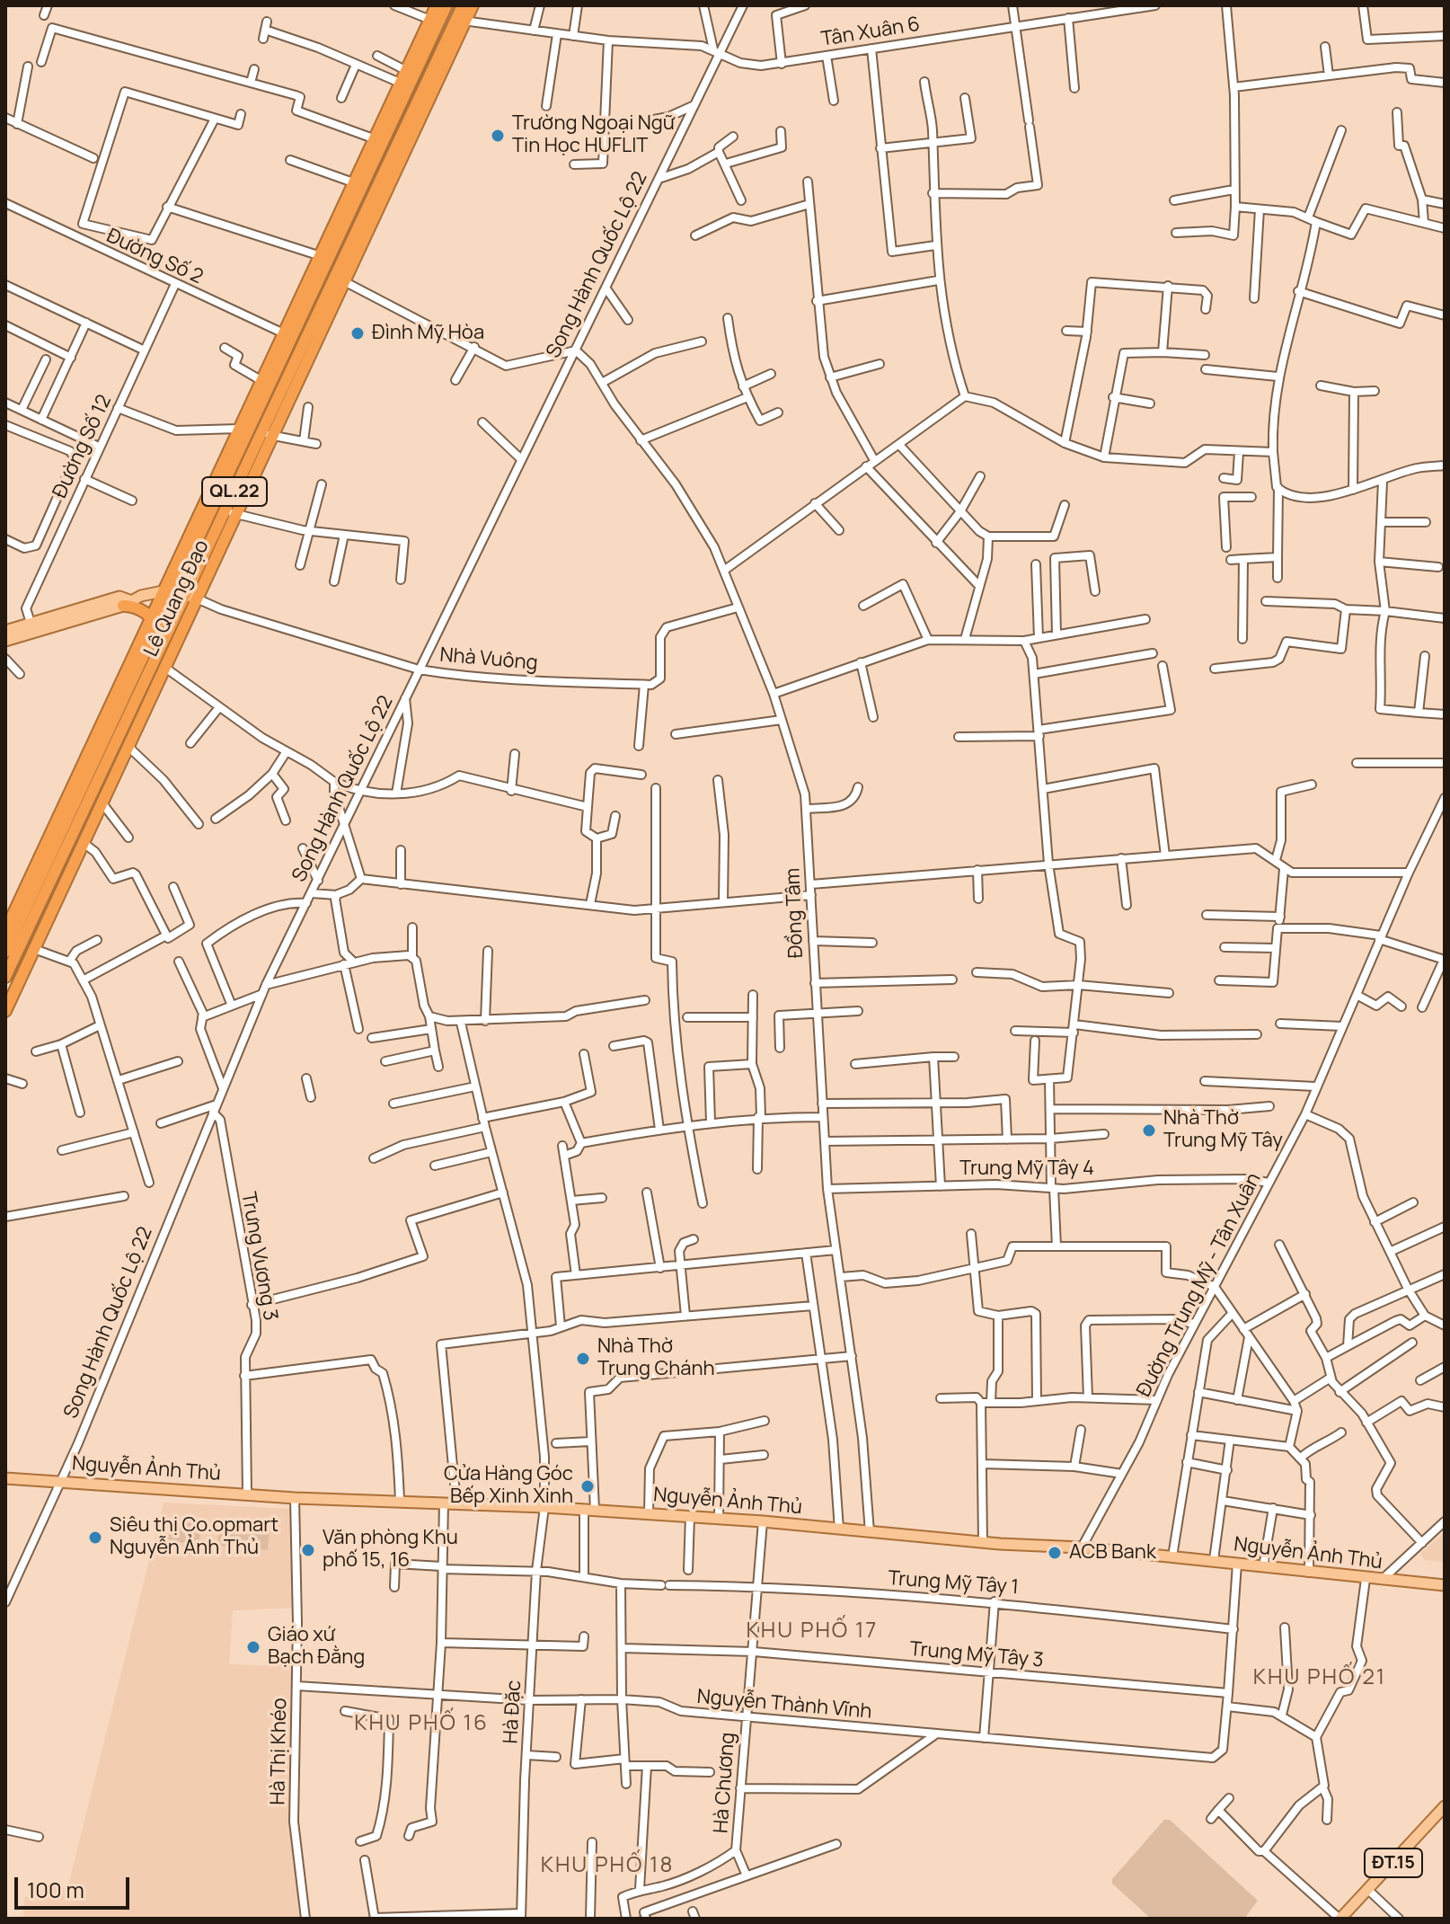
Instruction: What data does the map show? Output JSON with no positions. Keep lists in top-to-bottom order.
{
  "streets": {
    "highway": ["QL.22", "Lê Quang Đạo"],
    "main road": ["Nguyễn Ảnh Thủ", "ĐT.15"],
    "street": [
      "Tân Xuân 6",
      "Đường Số 2",
      "Song Hành Quốc Lộ 22",
      "Đường Số 12",
      "Nhà Vuông",
      "Đồng Tâm",
      "Trung Mỹ Tây 4",
      "Trưng Vương 3",
      "Đường Trung Mỹ - Tân Xuân",
      "Trung Mỹ Tây 1",
      "Trung Mỹ Tây 3",
      "Nguyễn Thành Vĩnh",
      "Hà Đặc",
      "Hà Thị Khéo",
      "Hà Chương"
    ]
  },
  "crossings": [
    ["Tân Xuân 6", "Song Hành Quốc Lộ 22"],
    ["Tân Xuân 6", "Lê Quang Đạo"],
    ["Đường Số 2", "Đường Số 12"],
    ["Đường Số 2", "Lê Quang Đạo"],
    ["Song Hành Quốc Lộ 22", "Nhà Vuông"],
    ["Song Hành Quốc Lộ 22", "Đồng Tâm"],
    ["Song Hành Quốc Lộ 22", "Trưng Vương 3"],
    ["Song Hành Quốc Lộ 22", "Nguyễn Ảnh Thủ"],
    ["Lê Quang Đạo", "Nhà Vuông"],
    ["Đồng Tâm", "Trung Mỹ Tây 4"],
    ["Đồng Tâm", "Nguyễn Ảnh Thủ"],
    ["Trung Mỹ Tây 4", "Đường Trung Mỹ - Tân Xuân"],
    ["Trưng Vương 3", "Nguyễn Ảnh Thủ"],
    ["Đường Trung Mỹ - Tân Xuân", "Nguyễn Ảnh Thủ"],
    ["Nguyễn Ảnh Thủ", "Hà Đặc"],
    ["Nguyễn Ảnh Thủ", "Hà Thị Khéo"],
    ["Nguyễn Ảnh Thủ", "Hà Chương"],
    ["Trung Mỹ Tây 1", "Hà Đặc"],
    ["Trung Mỹ Tây 1", "Hà Chương"],
    ["Trung Mỹ Tây 3", "Hà Chương"],
    ["Nguyễn Thành Vĩnh", "Hà Đặc"],
    ["Nguyễn Thành Vĩnh", "Hà Thị Khéo"],
    ["Nguyễn Thành Vĩnh", "Hà Chương"]
  ],
  "districts": [
    "KHU PHỐ 17",
    "KHU PHỐ 21",
    "KHU PHỐ 16",
    "KHU PHỐ 18"
  ],
  "places": [
    "Trường Ngoại Ngữ Tin Học HUFLIT",
    "Đình Mỹ Hòa",
    "Nhà Thờ Trung Mỹ Tây",
    "Nhà Thờ Trung Chánh",
    "Cửa Hàng Góc Bếp Xinh Xinh",
    "Siêu thị Co.opmart Nguyễn Ảnh Thủ",
    "Văn phòng Khu phố 15, 16",
    "ACB Bank",
    "Giáo xứ Bạch Đằng"
  ],
  "scale_bar": "100 m"
}
